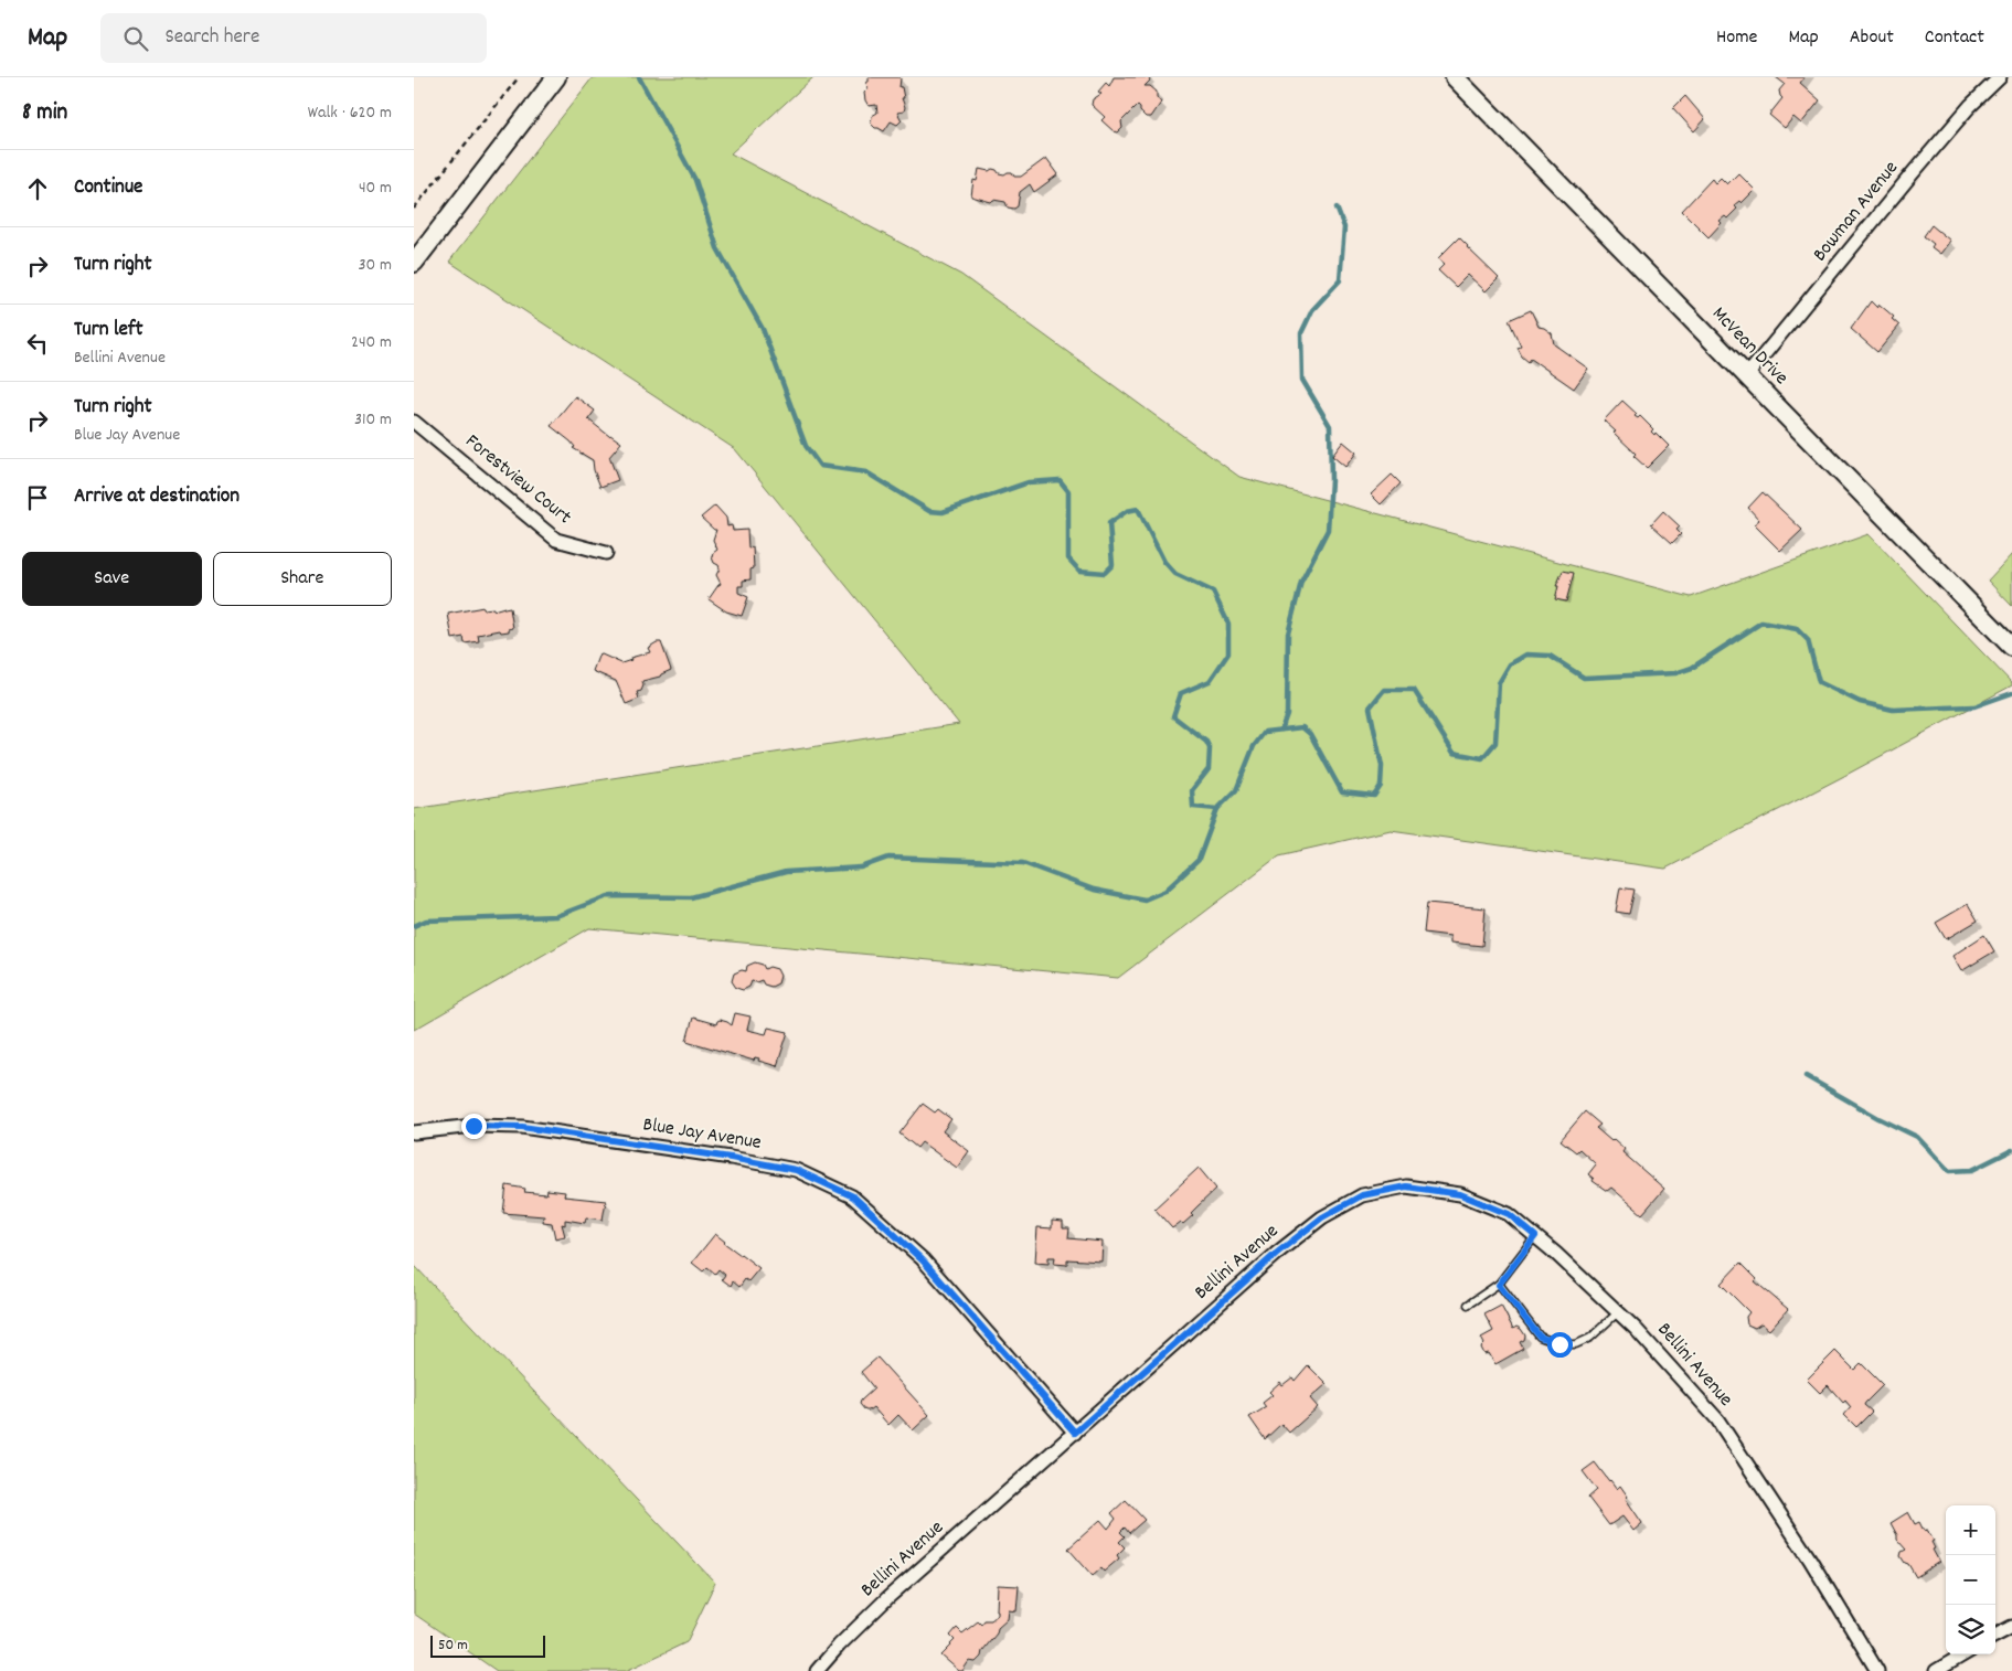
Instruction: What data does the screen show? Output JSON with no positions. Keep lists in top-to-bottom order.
{
  "streets": {
    "main road": ["McVean Drive"],
    "street": [
      "Bowman Avenue",
      "Forestview Court",
      "Blue Jay Avenue",
      "Bellini Avenue"
    ]
  },
  "crossings": [
    ["Bowman Avenue", "McVean Drive"],
    ["Blue Jay Avenue", "Bellini Avenue"]
  ],
  "scale_bar": "50 m",
  "page": {
    "header": "Map",
    "search": "Search here",
    "nav": [
      "Home",
      "Map",
      "About",
      "Contact"
    ],
    "heading": ["8 min", "Walk · 620 m"],
    "list": [
      ["Continue", "40 m"],
      ["Turn right", "30 m"],
      ["Turn left", "Bellini Avenue", "240 m"],
      ["Turn right", "Blue Jay Avenue", "310 m"],
      "Arrive at destination"
    ],
    "buttons": ["Save", "Share"],
    "map_buttons": ["+", "−"],
    "scale": "50 m"
  }
}
